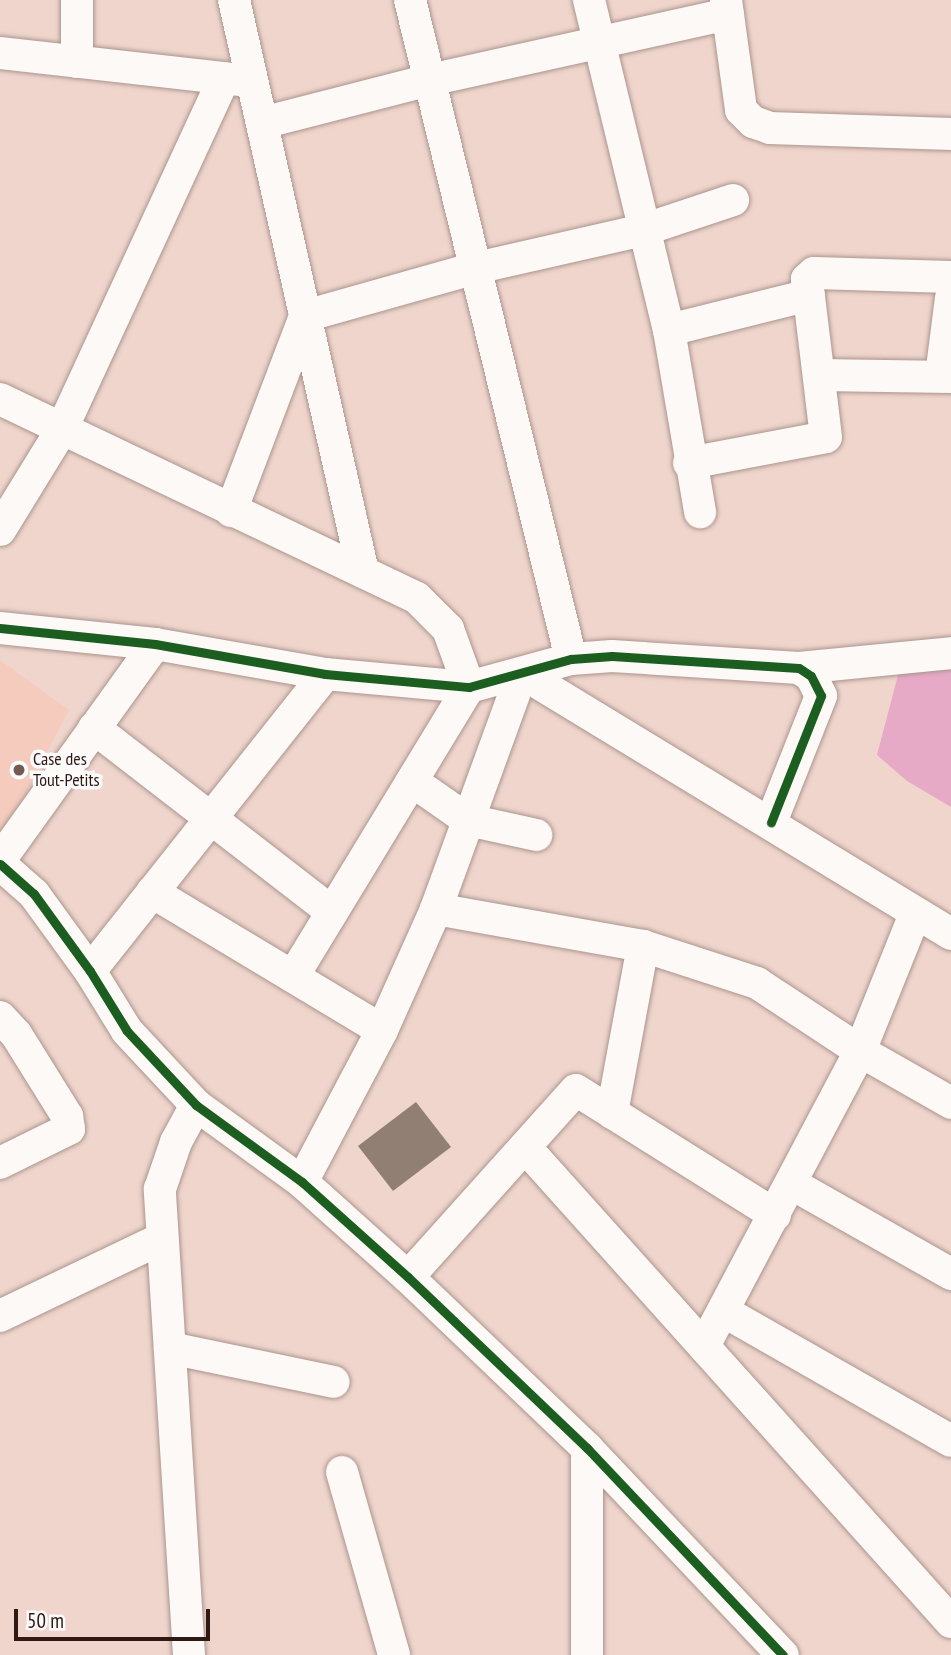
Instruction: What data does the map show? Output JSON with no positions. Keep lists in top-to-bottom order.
{
  "places": ["Case des Tout-Petits"],
  "scale_bar": "50 m"
}
